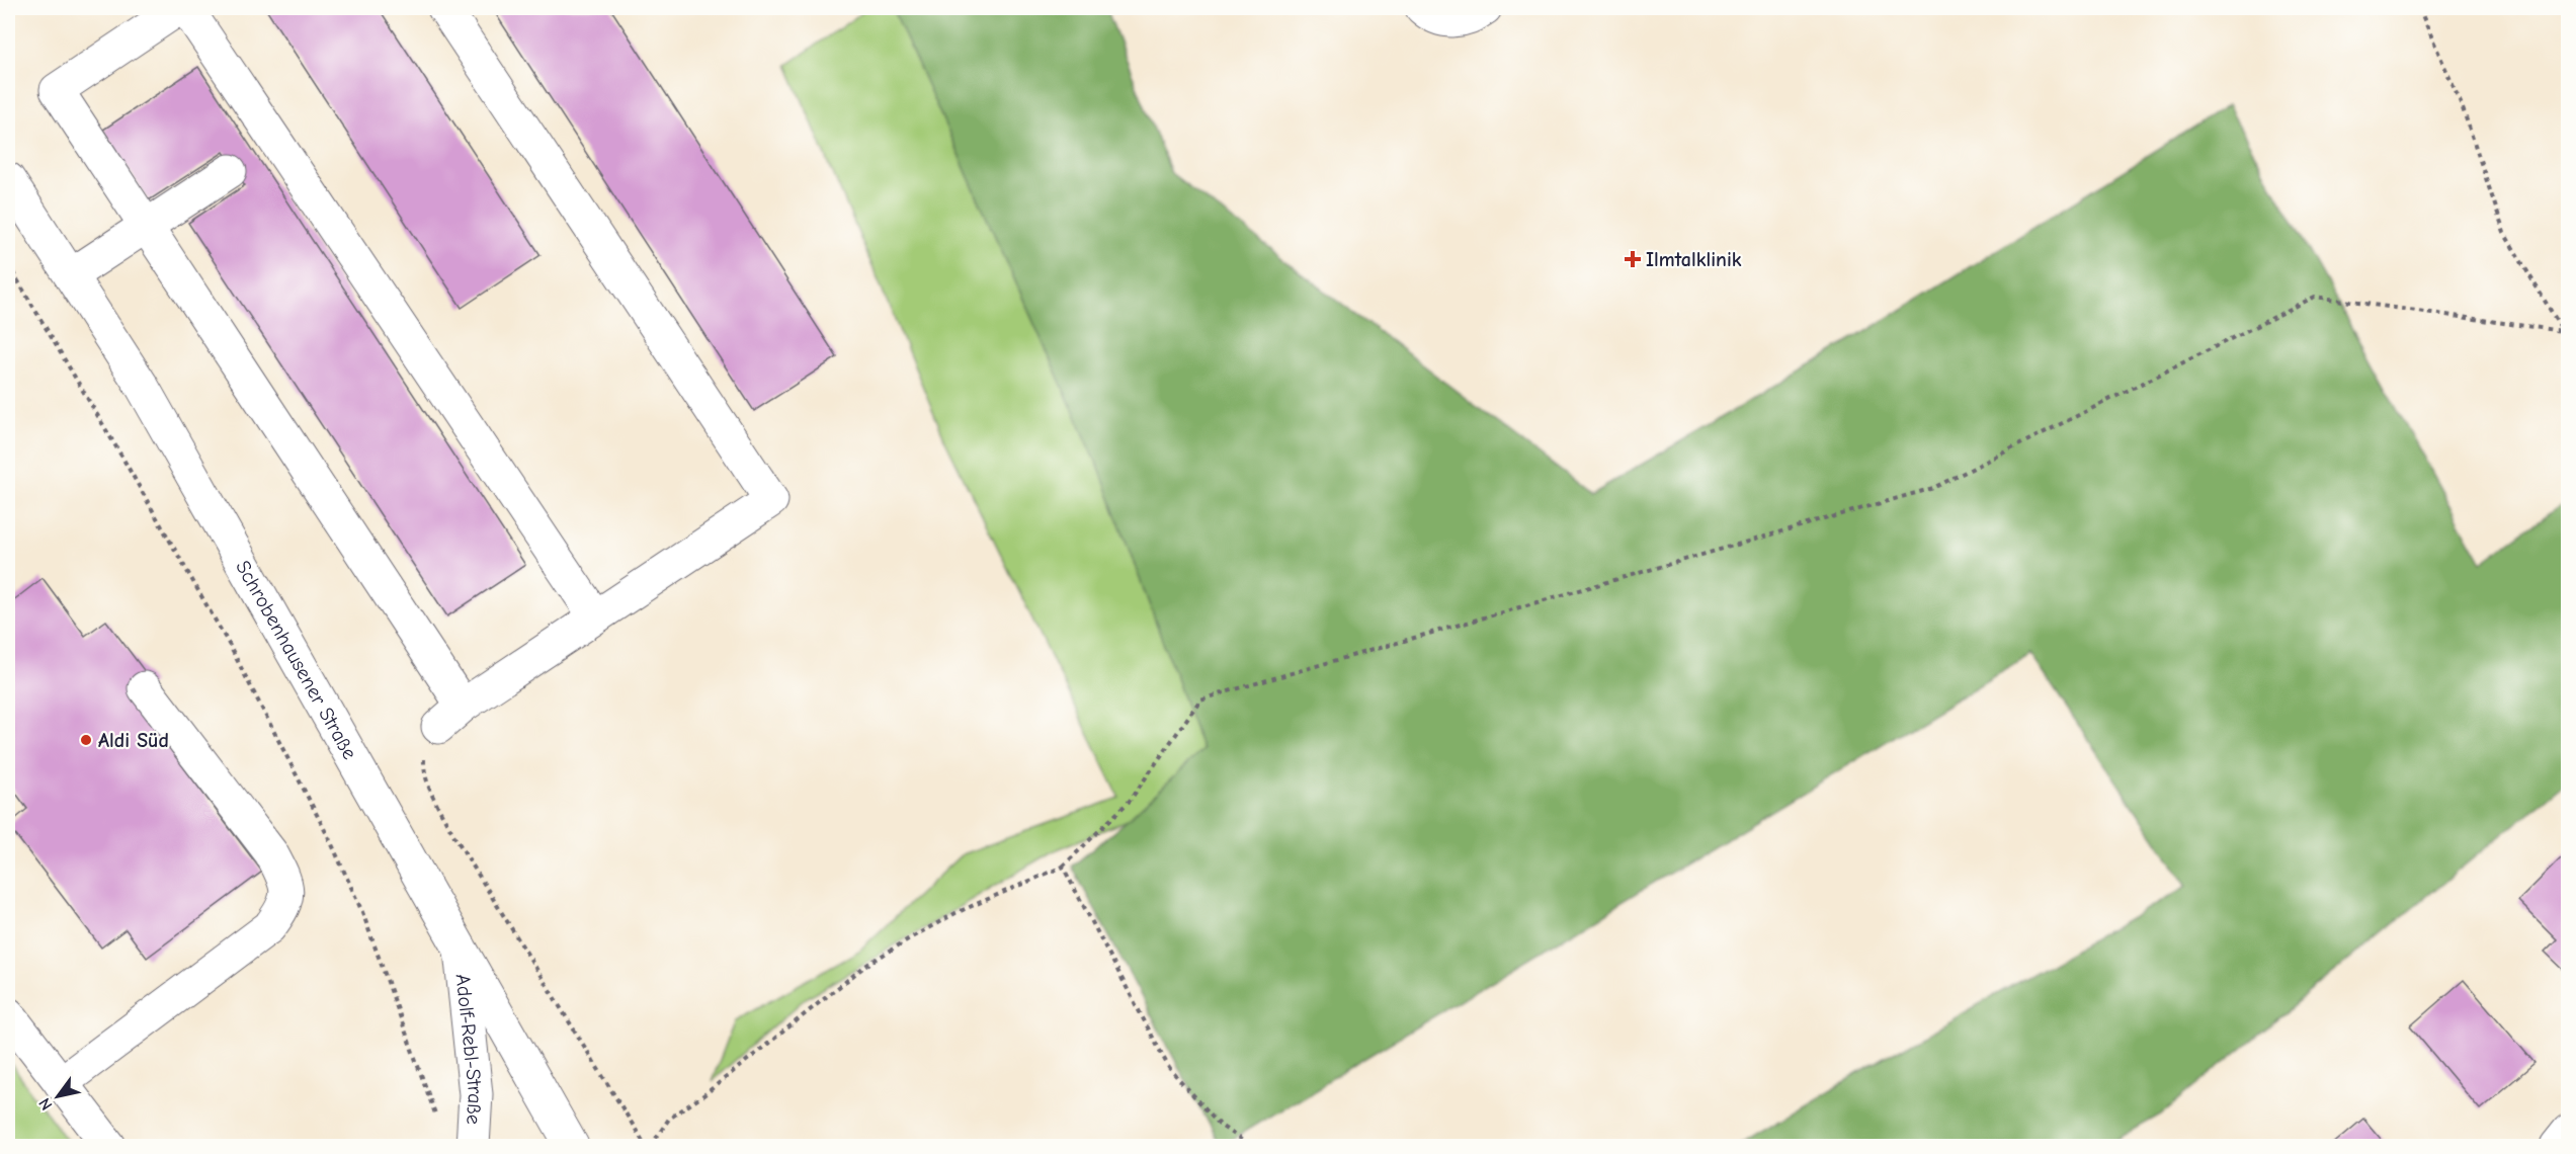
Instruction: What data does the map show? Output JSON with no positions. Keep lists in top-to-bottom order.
{
  "streets": {
    "main road": ["Schrobenhausener Straße", "Adolf-Rebl-Straße"]
  },
  "crossings": [
    ["Schrobenhausener Straße", "Adolf-Rebl-Straße"]
  ],
  "places": {
    "health": ["Ilmtalklinik"],
    "other": ["Aldi Süd"]
  },
  "north": "bottom left"
}
